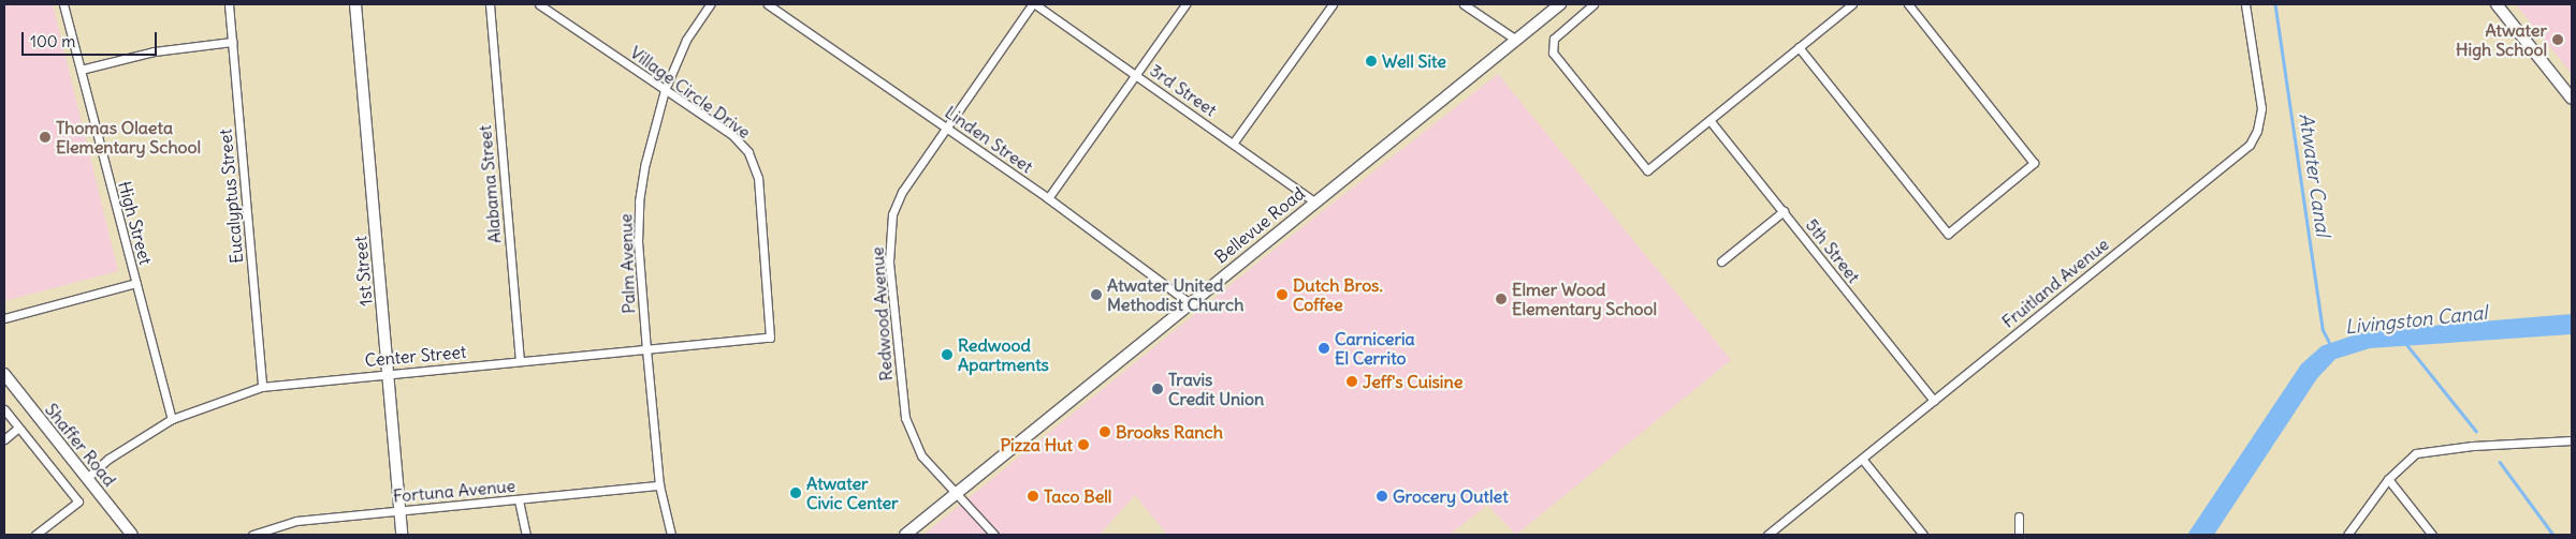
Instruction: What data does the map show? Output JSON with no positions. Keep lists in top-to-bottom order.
{
  "streets": {
    "main road": ["Bellevue Road", "1st Street", "Shaffer Road"],
    "street": [
      "3rd Street",
      "Village Circle Drive",
      "Linden Street",
      "Alabama Street",
      "Eucalyptus Street",
      "High Street",
      "5th Street",
      "Palm Avenue",
      "Fruitland Avenue",
      "Redwood Avenue",
      "Center Street",
      "Fortuna Avenue"
    ]
  },
  "crossings": [
    ["3rd Street", "Bellevue Road"],
    ["3rd Street", "Redwood Avenue"],
    ["Village Circle Drive", "Palm Avenue"],
    ["Village Circle Drive", "Center Street"],
    ["Linden Street", "Bellevue Road"],
    ["Linden Street", "Redwood Avenue"],
    ["Alabama Street", "Center Street"],
    ["Eucalyptus Street", "Center Street"],
    ["High Street", "Center Street"],
    ["Bellevue Road", "Redwood Avenue"],
    ["5th Street", "Fruitland Avenue"],
    ["Palm Avenue", "Center Street"],
    ["Palm Avenue", "Fortuna Avenue"],
    ["1st Street", "Center Street"],
    ["1st Street", "Fortuna Avenue"],
    ["Center Street", "Shaffer Road"]
  ],
  "water": ["Atwater Canal", "Livingston Canal"],
  "places": [
    "Atwater High School",
    "Well Site",
    "Thomas Olaeta Elementary School",
    "Atwater United Methodist Church",
    "Dutch Bros. Coffee",
    "Elmer Wood Elementary School",
    "Carniceria El Cerrito",
    "Redwood Apartments",
    "Jeff's Cuisine",
    "Travis Credit Union",
    "Brooks Ranch",
    "Pizza Hut",
    "Atwater Civic Center",
    "Taco Bell",
    "Grocery Outlet"
  ],
  "scale_bar": "100 m"
}
